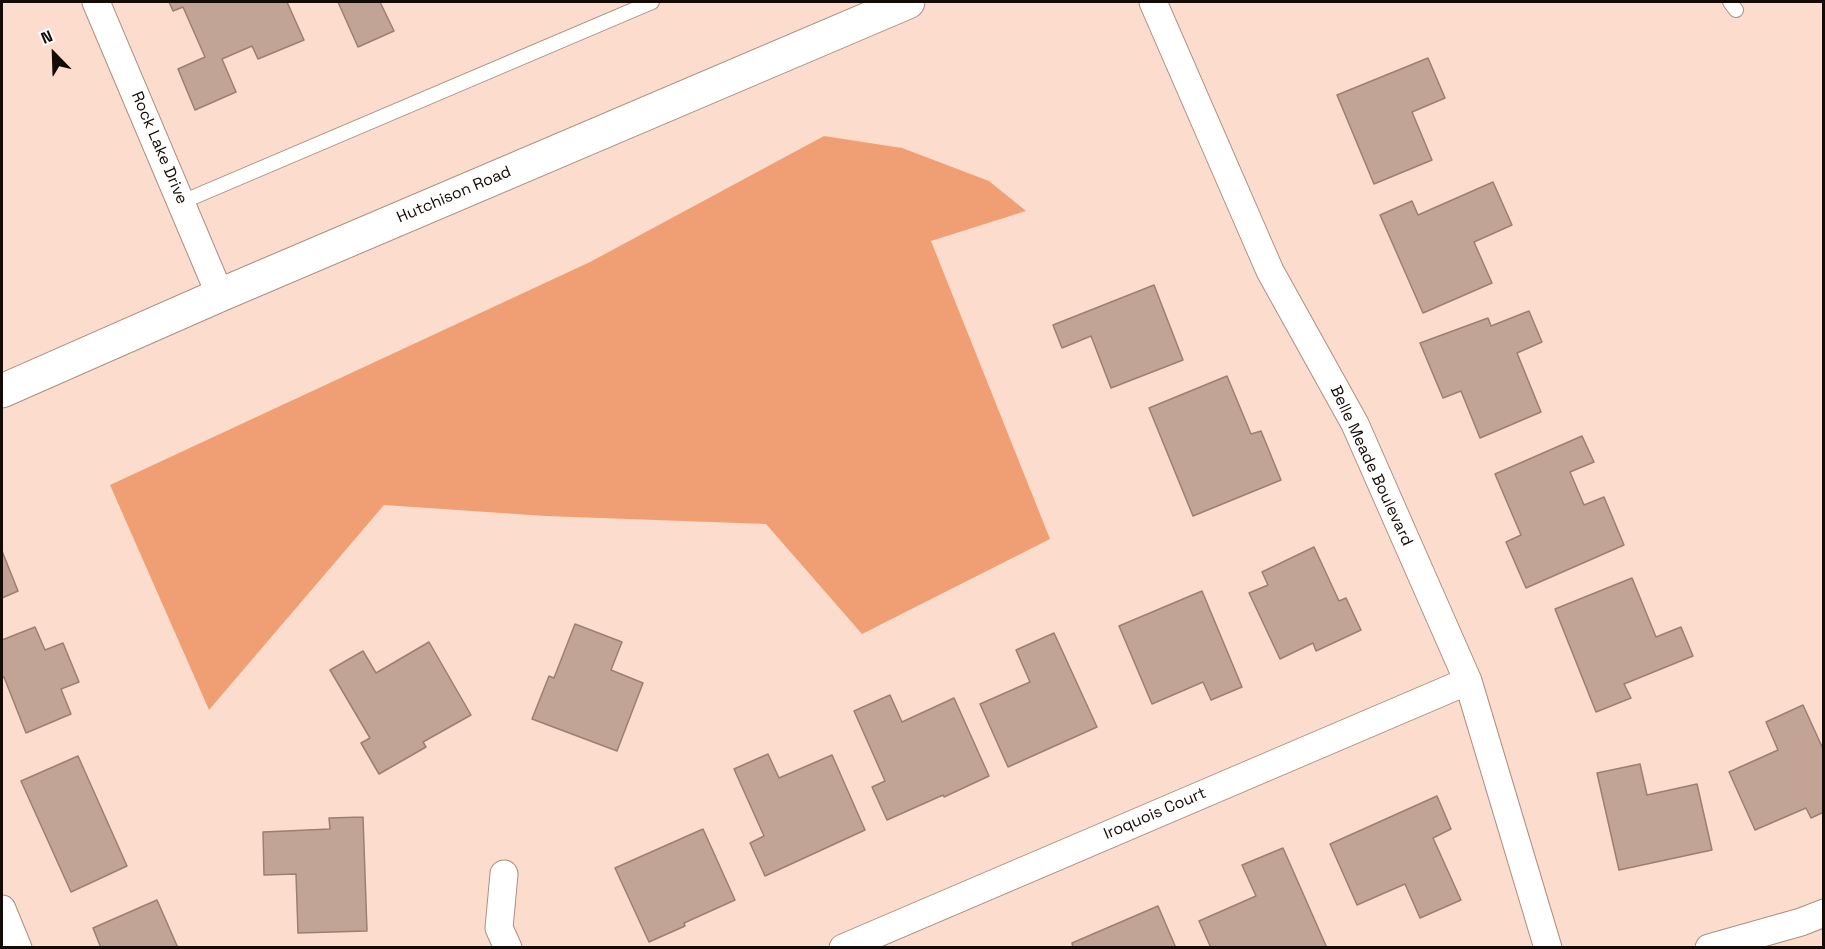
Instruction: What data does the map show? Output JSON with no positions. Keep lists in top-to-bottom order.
{
  "streets": {
    "street": [
      "Rock Lake Drive",
      "Hutchison Road",
      "Belle Meade Boulevard",
      "Iroquois Court"
    ]
  },
  "crossings": [
    ["Rock Lake Drive", "Hutchison Road"],
    ["Belle Meade Boulevard", "Iroquois Court"]
  ],
  "north": "top left"
}
